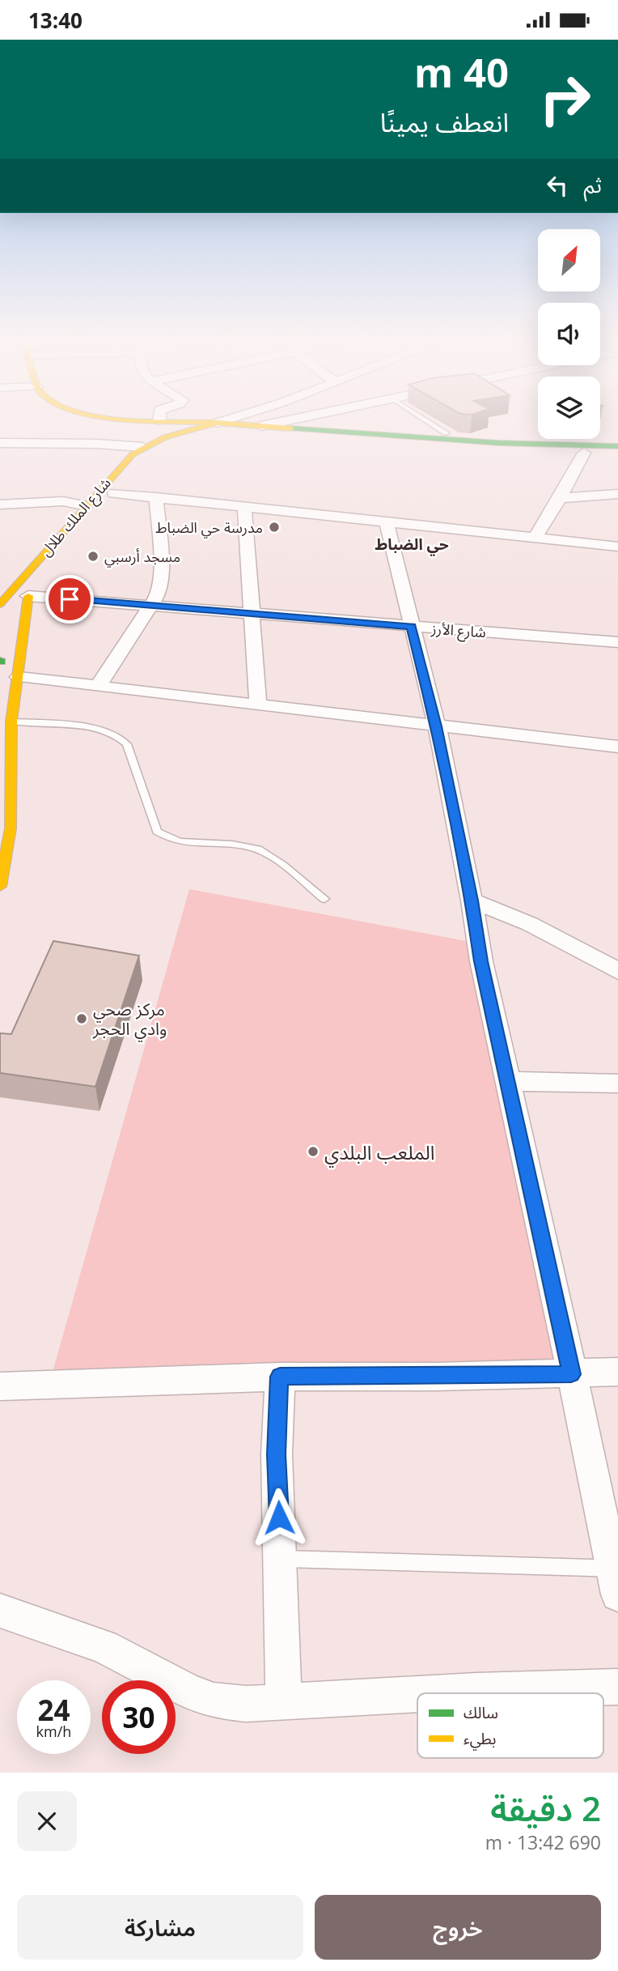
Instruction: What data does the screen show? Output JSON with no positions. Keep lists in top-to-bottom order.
{
  "streets": {
    "main road": ["شارع الملك طلال"],
    "street": ["شارع الأرز"]
  },
  "crossings": [
    ["شارع الملك طلال", "شارع الأرز"]
  ],
  "districts": ["حي الضباط"],
  "places": [
    "مدرسة حي الضباط",
    "مسجد أرسبي",
    "مركز صحي وادي الحجر",
    "الملعب البلدي"
  ],
  "legend": ["سالك", "بطيء"],
  "north": "top right",
  "page": {
    "status": "13:40",
    "turn": ["40 m", "انعطف يمينًا"],
    "then": "ثم",
    "speed": "24 km/h",
    "limit": "30",
    "heading": ["2 دقيقة", "690 m · 13:42"],
    "buttons": ["خروج", "مشاركة"]
  }
}
